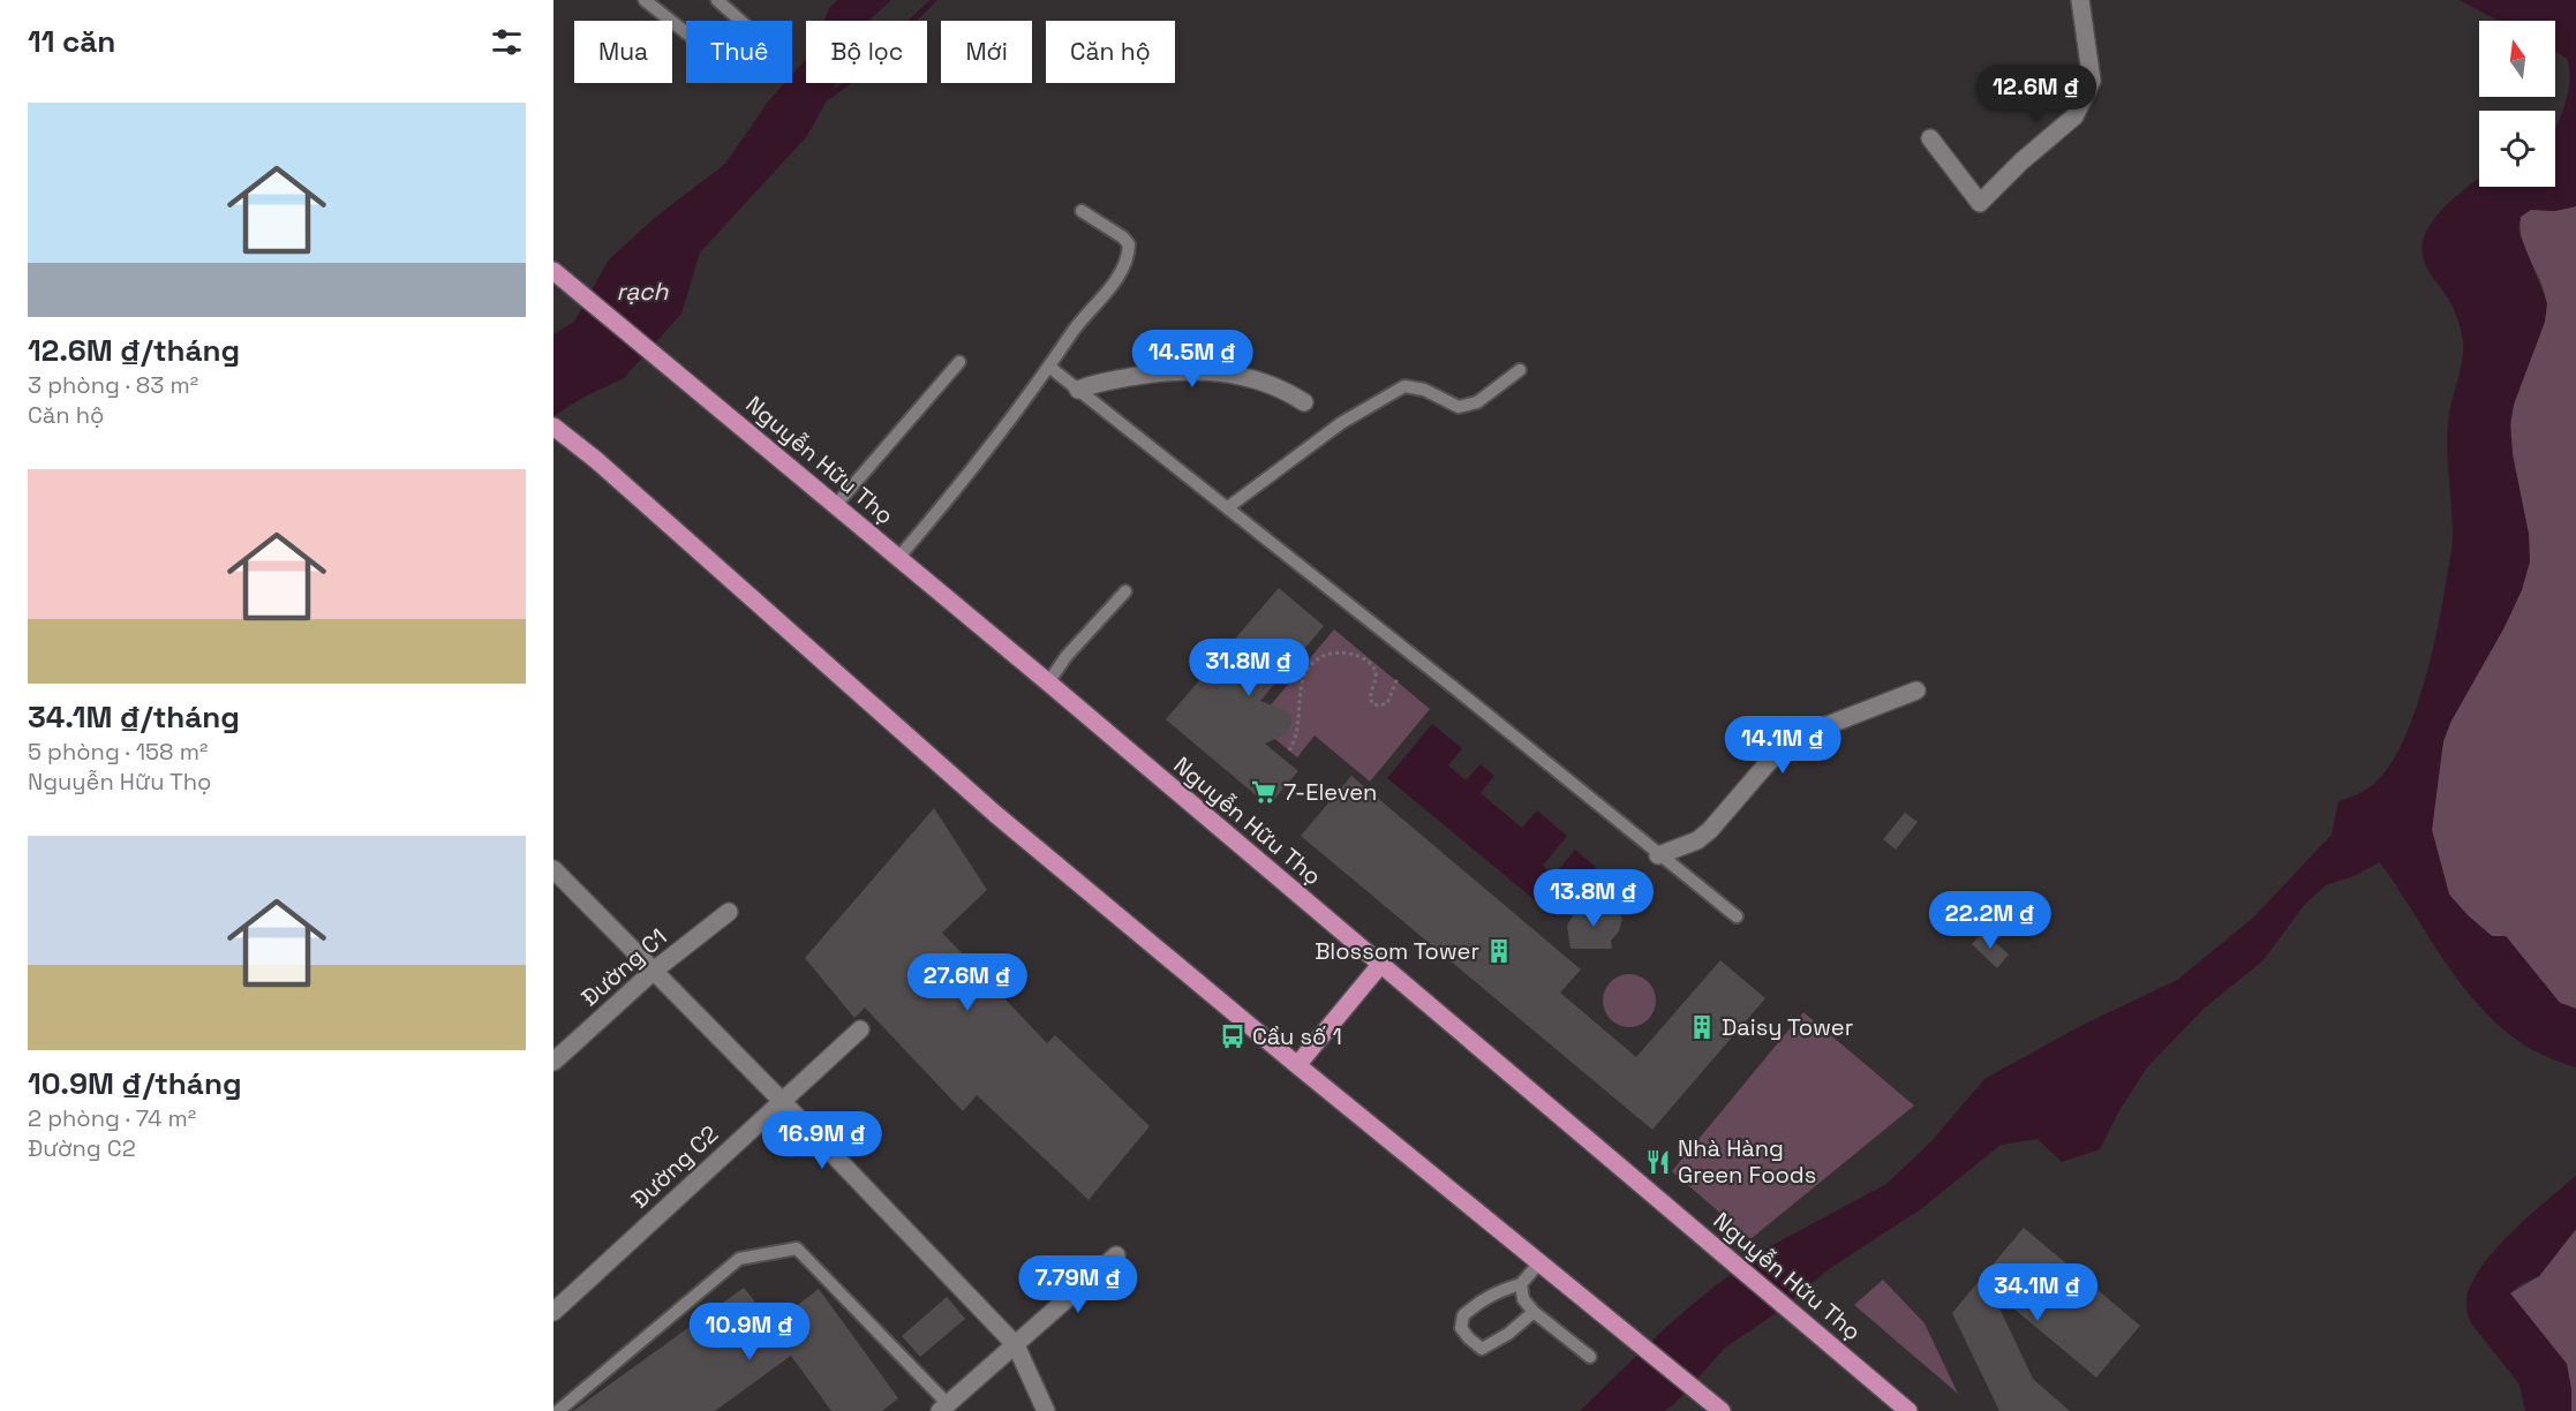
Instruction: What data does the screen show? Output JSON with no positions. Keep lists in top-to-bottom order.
{
  "streets": {
    "main road": ["Nguyễn Hữu Thọ"],
    "street": ["Đường C1", "Đường C2"]
  },
  "water": ["rạch"],
  "places": {
    "supermarket": ["7-Eleven"],
    "building": ["Blossom Tower", "Daisy Tower"],
    "bus stop": ["Cầu số 1"],
    "restaurant": ["Nhà Hàng Green Foods"]
  },
  "north": "top",
  "page": {
    "heading": "11 căn",
    "chip": [
      "Mua",
      "Thuê",
      "Bộ lọc",
      "Mới",
      "Căn hộ"
    ],
    "price": [
      "12.6M ₫",
      "14.5M ₫",
      "31.8M ₫",
      "14.1M ₫",
      "13.8M ₫",
      "22.2M ₫",
      "27.6M ₫",
      "16.9M ₫",
      "7.79M ₫",
      "34.1M ₫",
      "10.9M ₫"
    ],
    "list": [
      {
        "name": "12.6M ₫/tháng",
        "note": "3 phòng · 83 m² · Căn hộ"
      },
      {
        "name": "34.1M ₫/tháng",
        "note": "5 phòng · 158 m² · Nguyễn Hữu Thọ"
      },
      {
        "name": "10.9M ₫/tháng",
        "note": "2 phòng · 74 m² · Đường C2"
      }
    ]
  }
}
